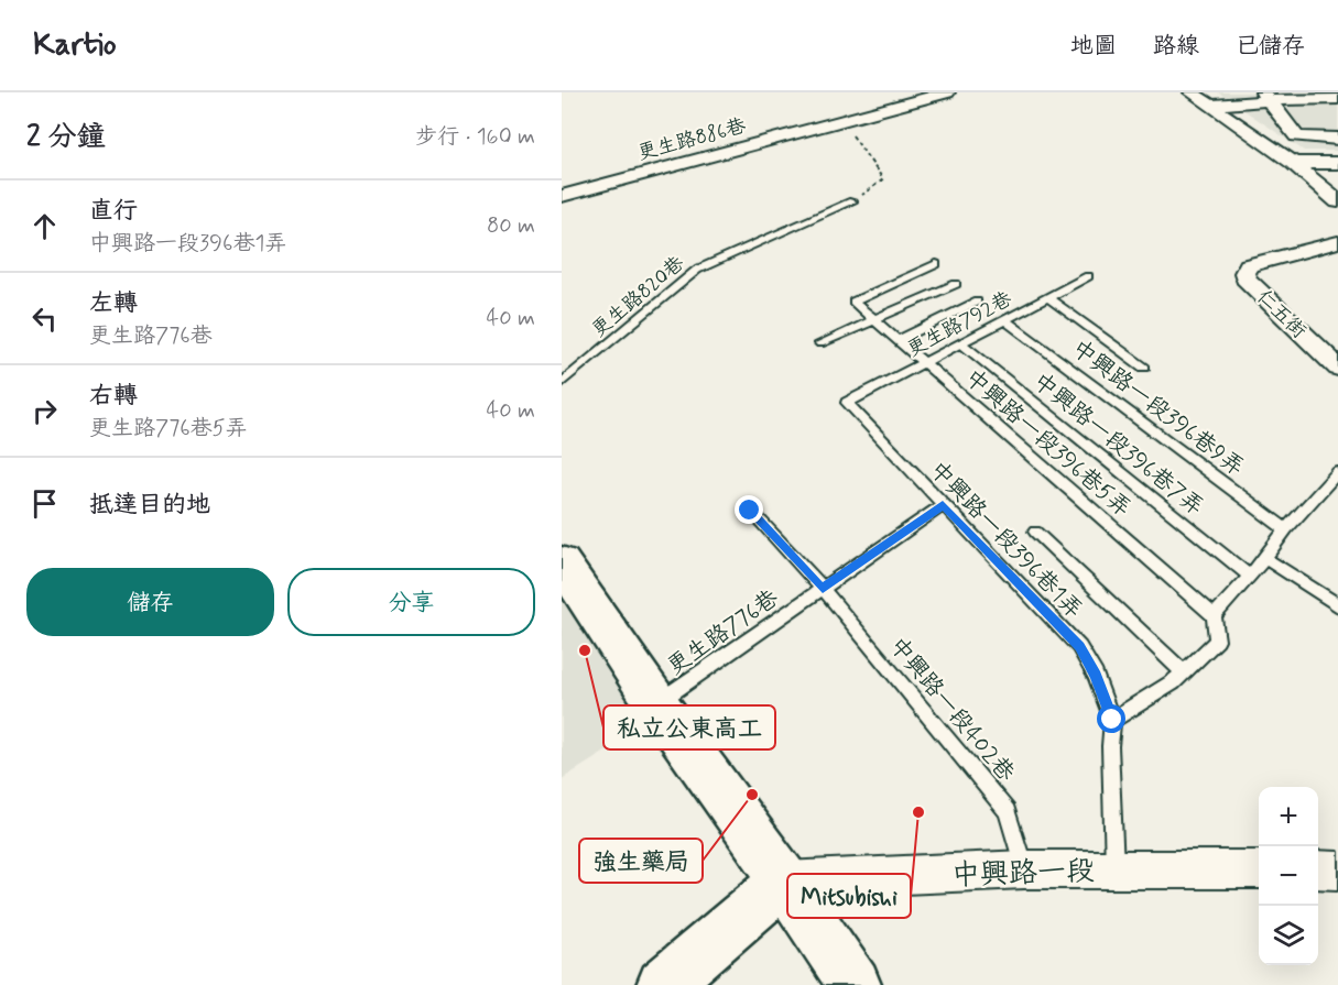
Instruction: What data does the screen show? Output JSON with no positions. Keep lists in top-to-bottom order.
{
  "streets": {
    "street": ["更生路886巷", "仁五街", "中興路一段"],
    "lane": [
      "更生路820巷",
      "更生路792巷",
      "中興路一段396巷9弄",
      "中興路一段396巷5弄",
      "中興路一段396巷7弄",
      "中興路一段396巷1弄",
      "更生路776巷",
      "中興路一段402巷"
    ]
  },
  "crossings": [
    ["更生路792巷", "中興路一段396巷9弄"],
    ["更生路792巷", "中興路一段396巷5弄"],
    ["更生路792巷", "中興路一段396巷7弄"],
    ["更生路792巷", "中興路一段396巷1弄"],
    ["中興路一段396巷1弄", "更生路776巷"],
    ["更生路776巷", "中興路一段402巷"],
    ["中興路一段402巷", "中興路一段"]
  ],
  "places": ["私立公東高工", "強生藥局", "Mitsubishi"],
  "page": {
    "header": "Kartio",
    "nav": ["地圖", "路線", "已儲存"],
    "heading": ["2 分鐘", "步行 · 160 m"],
    "list": [
      ["直行", "中興路一段396巷1弄", "80 m"],
      ["左轉", "更生路776巷", "40 m"],
      ["右轉", "更生路776巷5弄", "40 m"],
      "抵達目的地"
    ],
    "buttons": ["儲存", "分享"],
    "map_buttons": ["+", "−"]
  }
}
